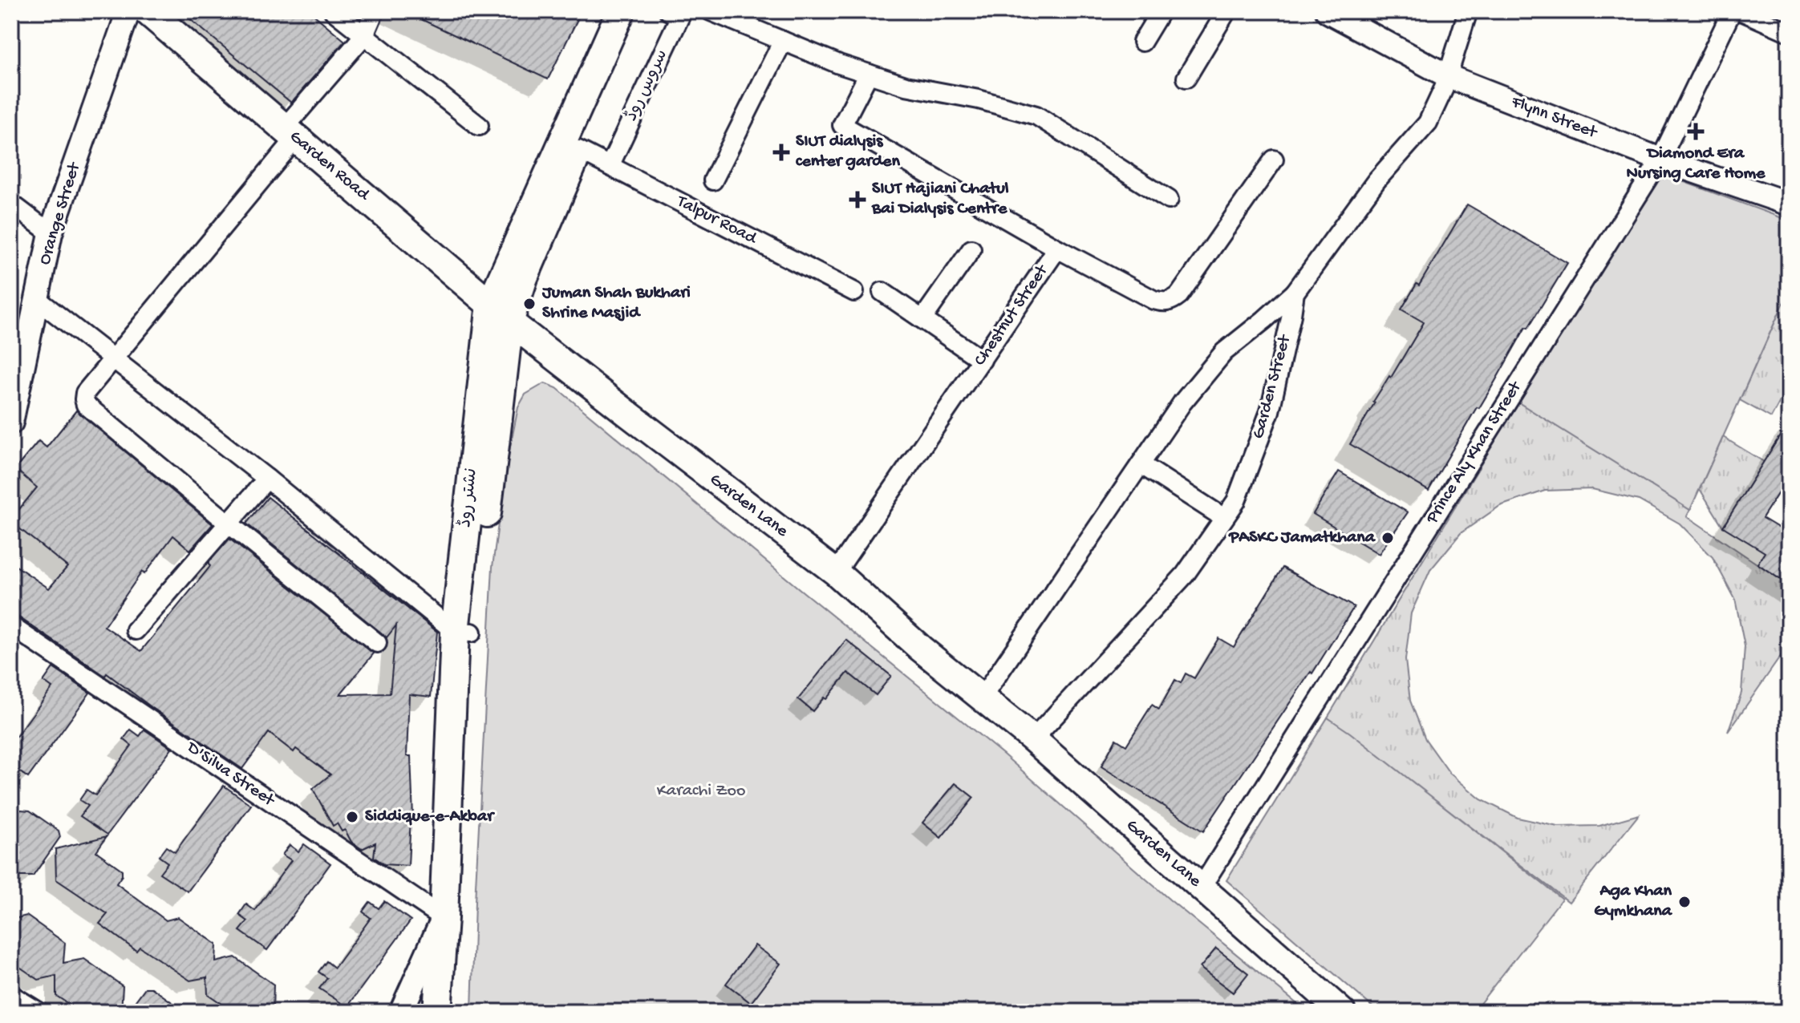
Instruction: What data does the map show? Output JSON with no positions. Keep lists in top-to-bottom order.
{
  "streets": {
    "main road": ["Garden Road", "نشتر روڈ", "Garden Lane"],
    "street": [
      "سروس روڈ",
      "Flynn Street",
      "Orange Street",
      "Talpur Road",
      "Chestnut Street",
      "Garden Street",
      "Prince Aly Khan Street",
      "D'Silva Street"
    ]
  },
  "crossings": [
    ["سروس روڈ", "Talpur Road"],
    ["Flynn Street", "Garden Street"],
    ["Flynn Street", "Prince Aly Khan Street"],
    ["Garden Road", "نشتر روڈ"],
    ["Garden Road", "Garden Lane"],
    ["Talpur Road", "نشتر روڈ"],
    ["Chestnut Street", "Garden Lane"],
    ["Garden Street", "Garden Lane"],
    ["Prince Aly Khan Street", "Garden Lane"],
    ["نشتر روڈ", "Garden Lane"],
    ["نشتر روڈ", "D'Silva Street"]
  ],
  "parks": ["Karachi Zoo"],
  "places": {
    "health": ["Diamond Era Nursing Care Home", "SIUT dialysis center garden", "SIUT Hajiani Chatul Bai Dialysis Centre"],
    "other": [
      "Juman Shah Bukhari Shrine Masjid",
      "PASKC Jamatkhana",
      "Siddique-e-Akbar",
      "Aga Khan Gymkhana"
    ]
  }
}
